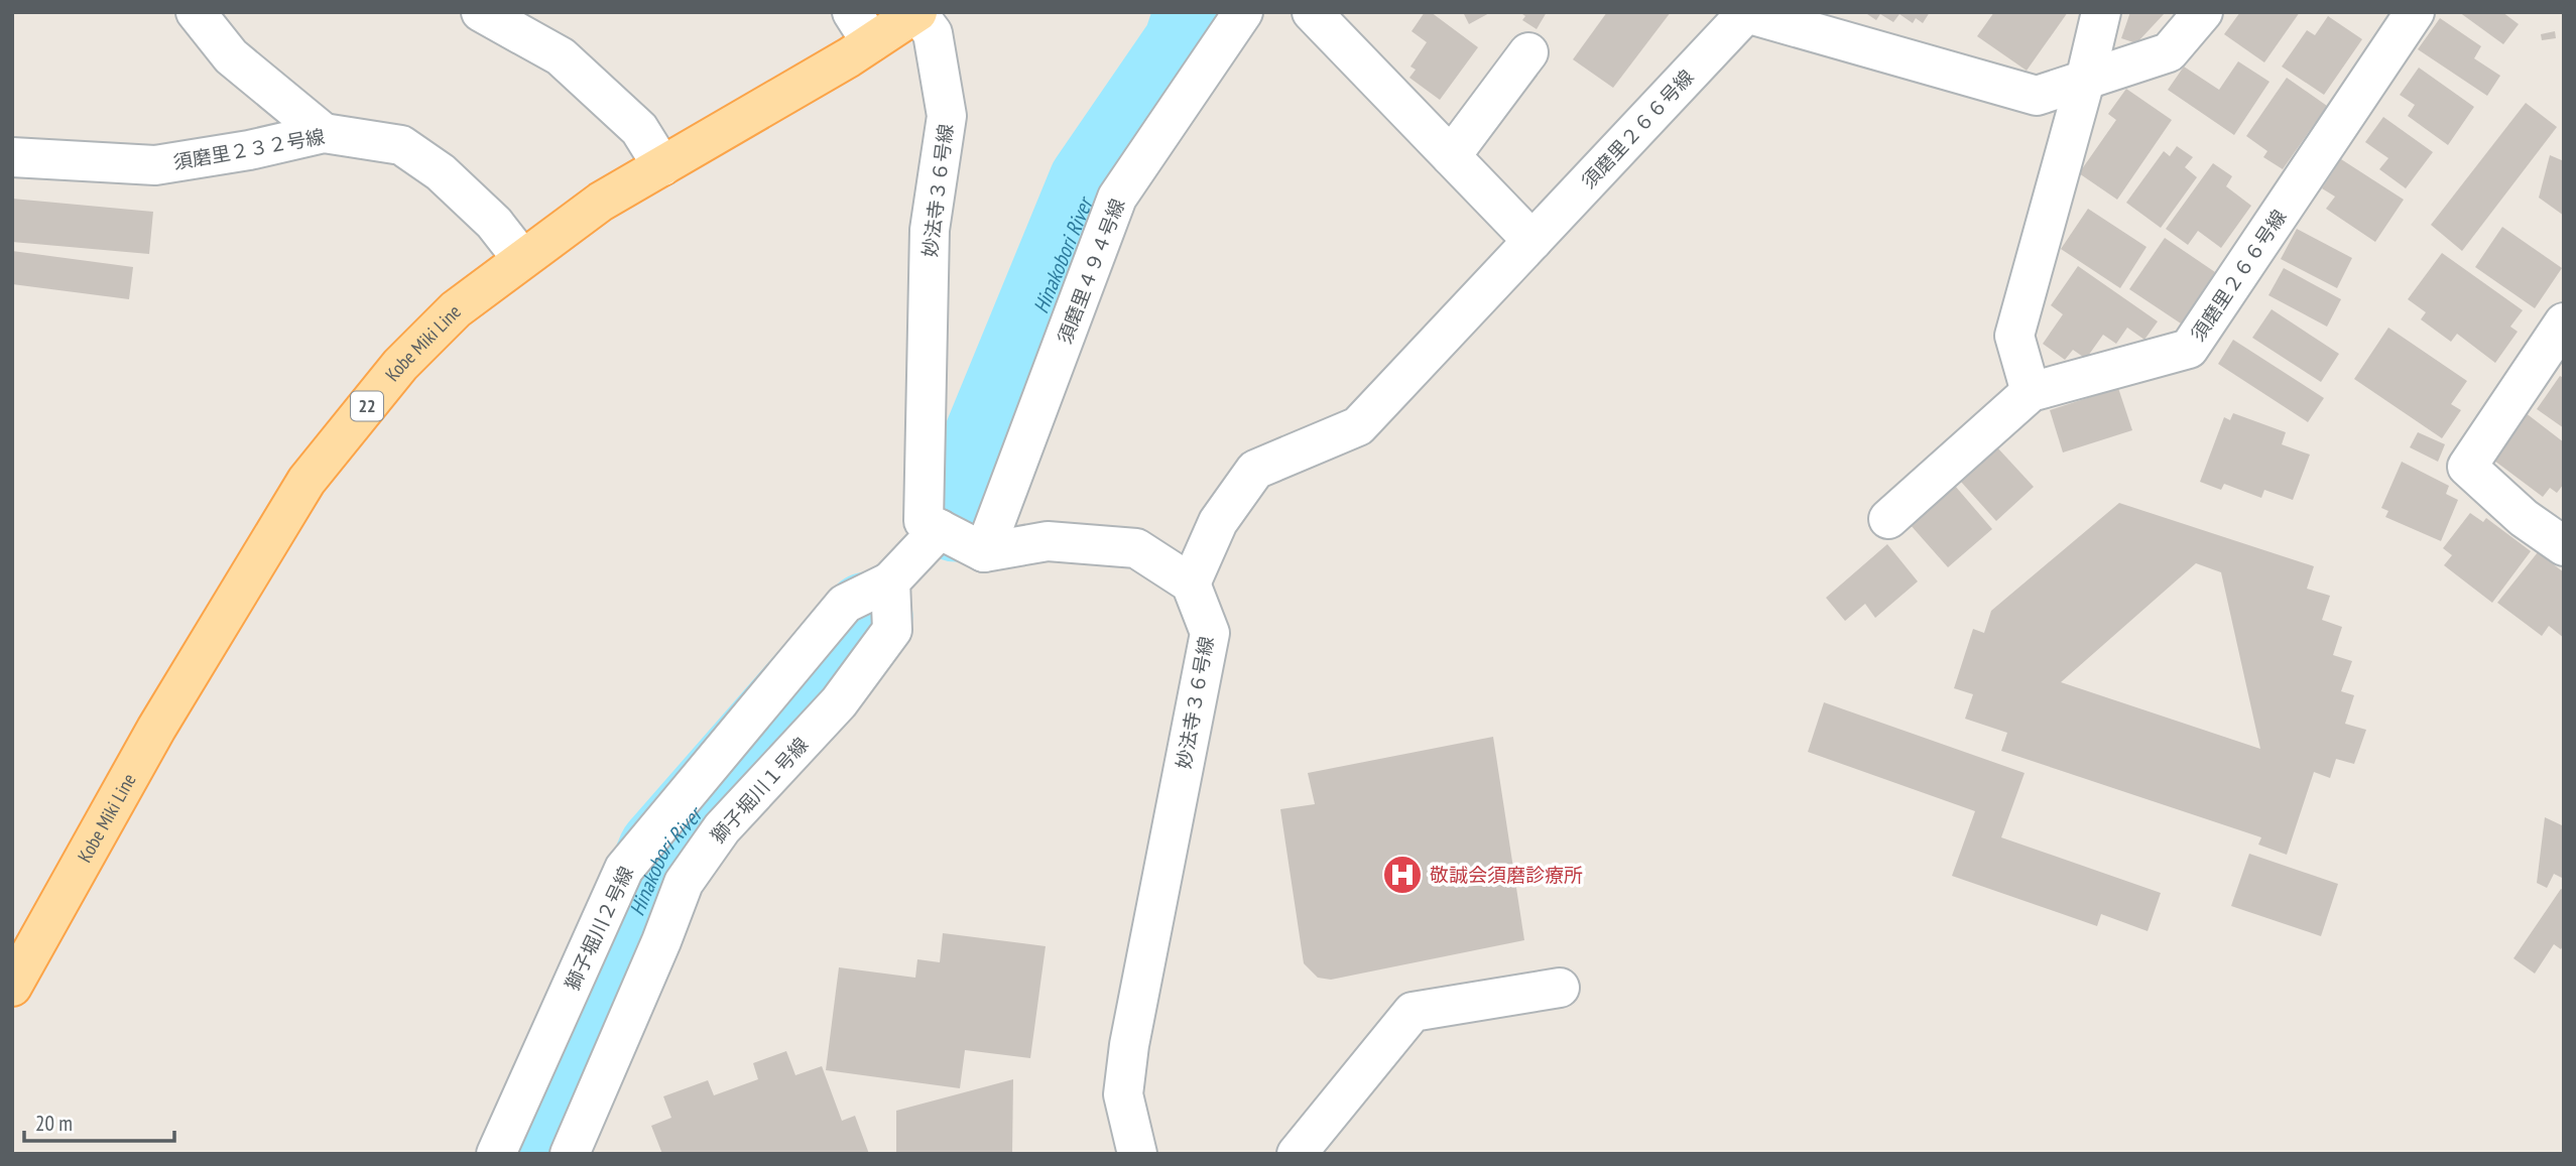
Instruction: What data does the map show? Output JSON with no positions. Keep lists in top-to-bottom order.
{
  "streets": {
    "main road": ["Kobe Miki Line", "22"],
    "street": [
      "須磨里２６６号線",
      "須磨里２３２号線",
      "妙法寺３６号線",
      "須磨里４９４号線",
      "獅子堀川１号線",
      "獅子堀川２号線"
    ]
  },
  "crossings": [
    ["須磨里２６６号線", "妙法寺３６号線"],
    ["須磨里２３２号線", "Kobe Miki Line"],
    ["妙法寺３６号線", "Kobe Miki Line"],
    ["獅子堀川１号線", "獅子堀川２号線"]
  ],
  "water": ["Hinakobori River"],
  "places": {
    "hospital": ["敬誠会須磨診療所"]
  },
  "scale_bar": "20 m"
}
